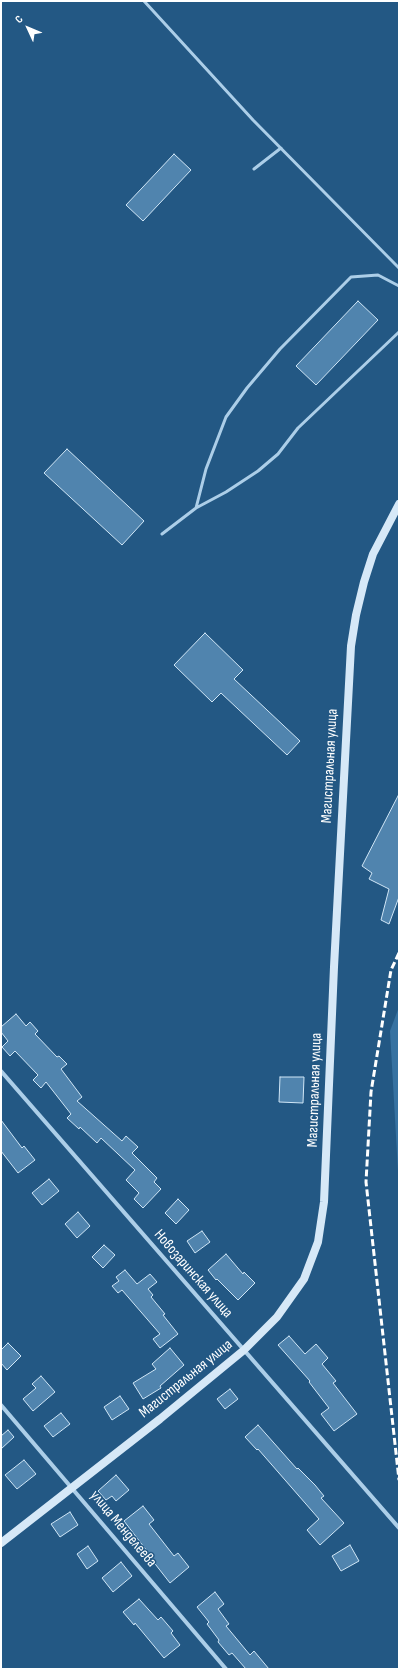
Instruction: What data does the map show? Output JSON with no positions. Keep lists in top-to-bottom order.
{
  "streets": {
    "main road": ["Магистральная улица"],
    "street": ["Новозаринская улица", "улица Менделеева"]
  },
  "crossings": [
    ["Магистральная улица", "Новозаринская улица"],
    ["Магистральная улица", "улица Менделеева"]
  ],
  "north": "top left"
}
